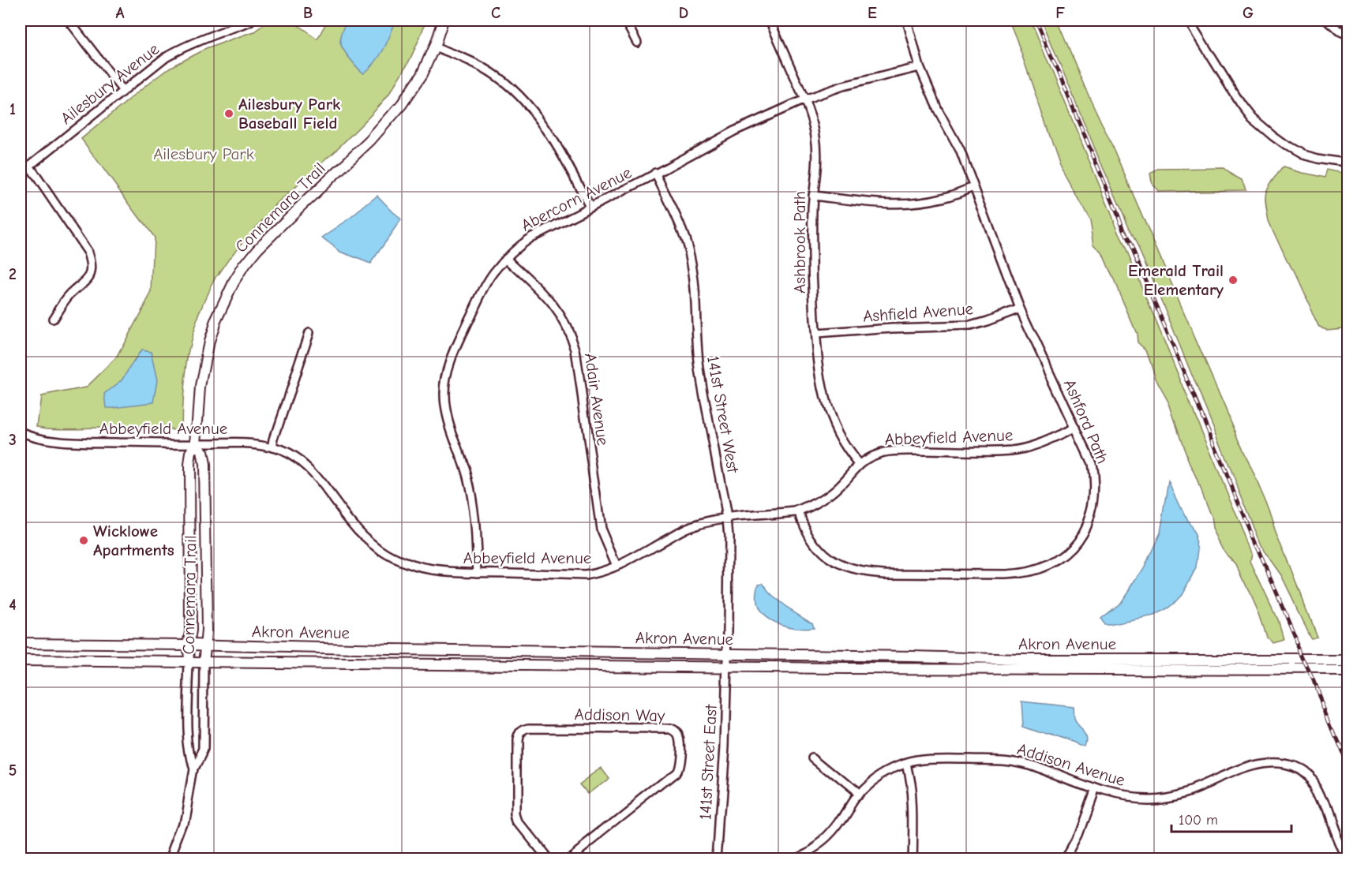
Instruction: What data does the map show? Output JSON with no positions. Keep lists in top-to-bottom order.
{
  "streets": {
    "street": [
      "Ailesbury Avenue",
      "Abercorn Avenue",
      "Connemara Trail",
      "Ashbrook Path",
      "Ashfield Avenue",
      "Adair Avenue",
      "141st Street West",
      "Ashford Path",
      "Abbeyfield Avenue",
      "Akron Avenue",
      "Addison Way",
      "141st Street East",
      "Addison Avenue"
    ]
  },
  "crossings": [
    ["Abercorn Avenue", "Ashbrook Path"],
    ["Abercorn Avenue", "Adair Avenue"],
    ["Abercorn Avenue", "141st Street West"],
    ["Abercorn Avenue", "Ashford Path"],
    ["Abercorn Avenue", "Abbeyfield Avenue"],
    ["Connemara Trail", "Abbeyfield Avenue"],
    ["Connemara Trail", "Akron Avenue"],
    ["Ashbrook Path", "Ashfield Avenue"],
    ["Ashbrook Path", "Abbeyfield Avenue"],
    ["Ashfield Avenue", "Ashford Path"],
    ["Adair Avenue", "Abbeyfield Avenue"],
    ["141st Street West", "Abbeyfield Avenue"],
    ["141st Street West", "Akron Avenue"],
    ["141st Street West", "141st Street East"],
    ["Ashford Path", "Abbeyfield Avenue"],
    ["Akron Avenue", "141st Street East"]
  ],
  "parks": ["Ailesbury Park"],
  "places": ["Ailesbury Park Baseball Field", "Emerald Trail Elementary", "Wicklowe Apartments"],
  "scale_bar": "100 m",
  "grid": {
    "columns": [
      "A",
      "B",
      "C",
      "D",
      "E",
      "F",
      "G"
    ],
    "rows": [
      "1",
      "2",
      "3",
      "4",
      "5"
    ]
  }
}
